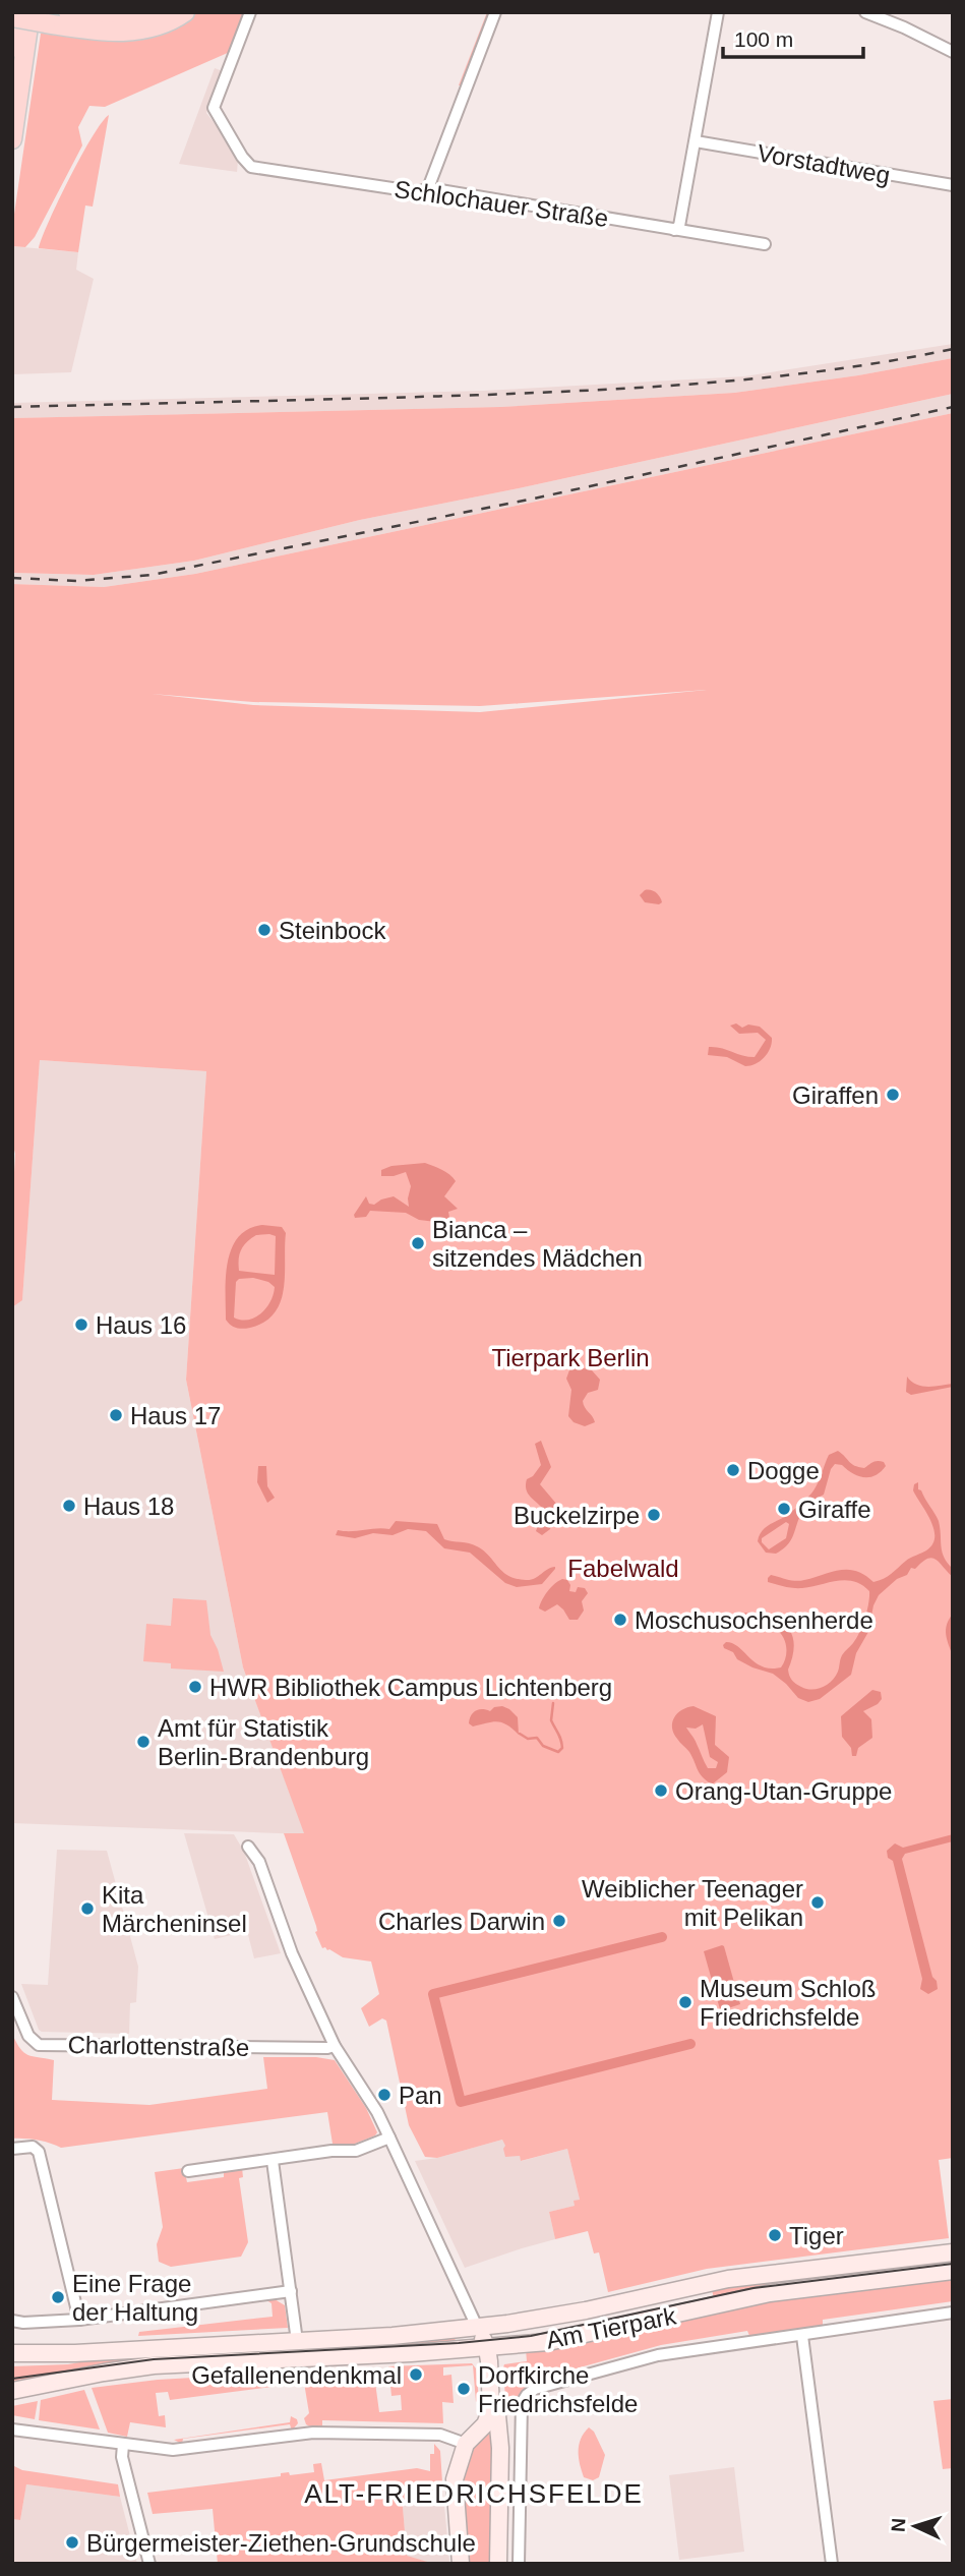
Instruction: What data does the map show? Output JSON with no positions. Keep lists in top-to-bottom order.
{
  "streets": {
    "main road": ["Am Tierpark"],
    "street": ["Vorstadtweg", "Schlochauer Straße", "Charlottenstraße"]
  },
  "districts": ["ALT-FRIEDRICHSFELDE"],
  "parks": ["Tierpark Berlin", "Fabelwald"],
  "places": [
    "Steinbock",
    "Giraffen",
    "Bianca – sitzendes Mädchen",
    "Haus 16",
    "Haus 17",
    "Dogge",
    "Haus 18",
    "Giraffe",
    "Buckelzirpe",
    "Moschusochsenherde",
    "HWR Bibliothek Campus Lichtenberg",
    "Amt für Statistik Berlin-Brandenburg",
    "Orang-Utan-Gruppe",
    "Weiblicher Teenager mit Pelikan",
    "Kita Märcheninsel",
    "Charles Darwin",
    "Museum Schloß Friedrichsfelde",
    "Pan",
    "Tiger",
    "Eine Frage der Haltung",
    "Gefallenendenkmal",
    "Dorfkirche Friedrichsfelde",
    "Bürgermeister-Ziethen-Grundschule"
  ],
  "scale_bar": "100 m",
  "north": "left"
}
